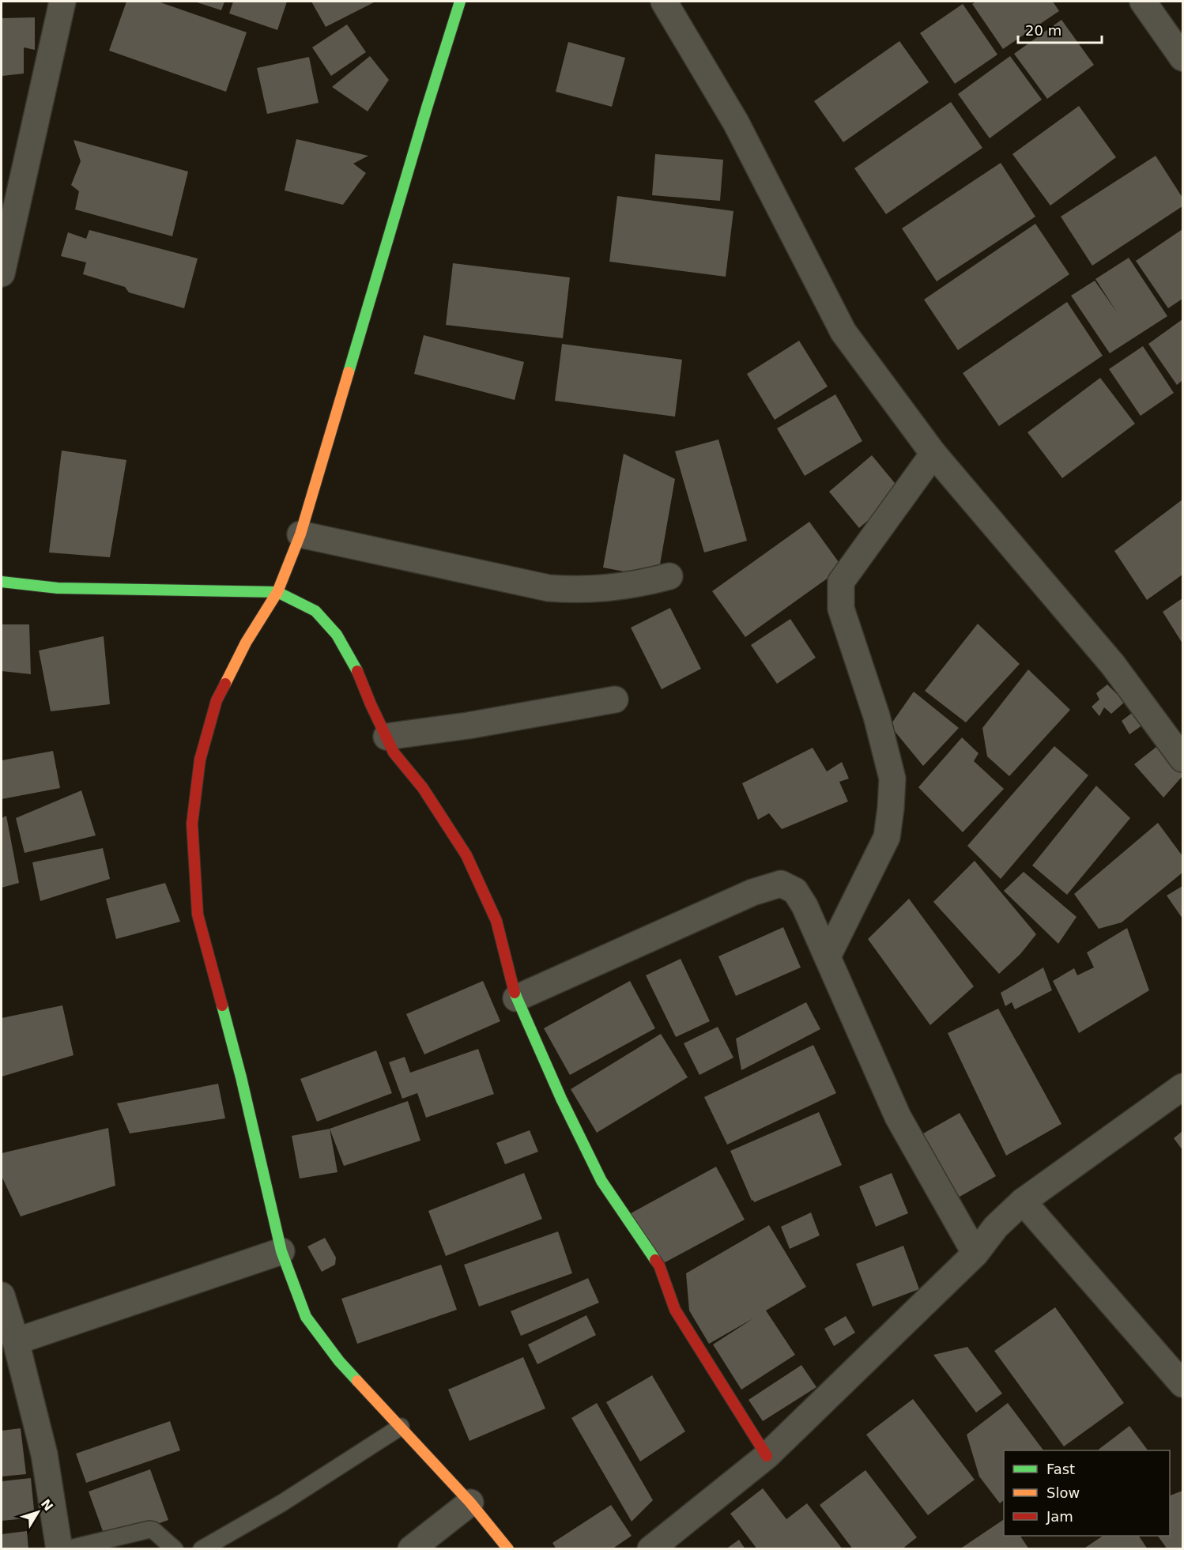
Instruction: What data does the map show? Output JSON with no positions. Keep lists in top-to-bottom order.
{
  "legend": ["Fast", "Slow", "Jam"],
  "scale_bar": "20 m",
  "north": "top right"
}
